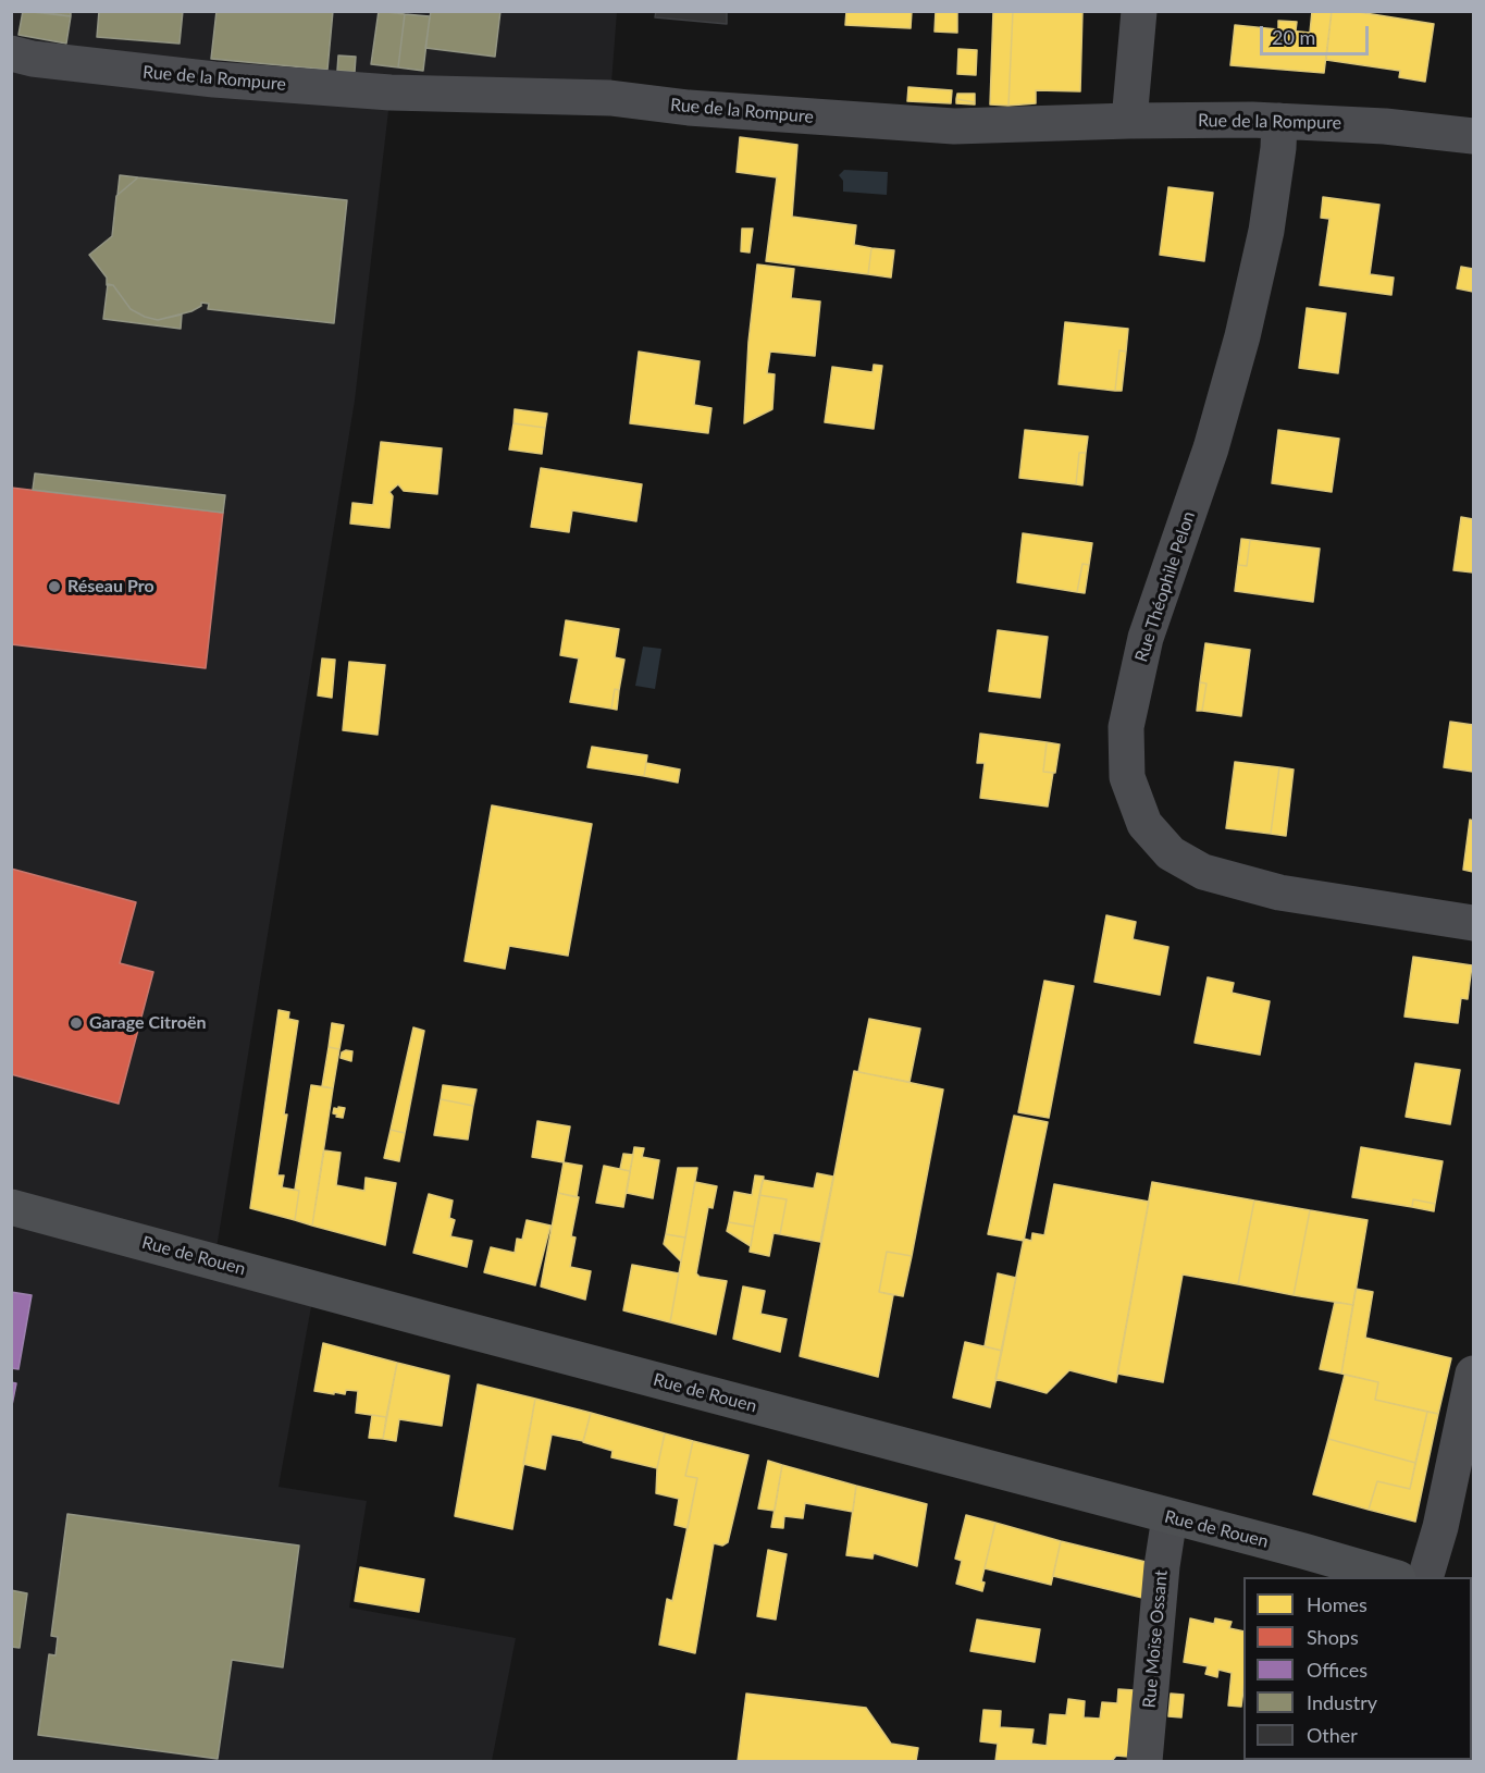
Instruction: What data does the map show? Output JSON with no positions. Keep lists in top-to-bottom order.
{
  "streets": {
    "main road": ["Rue de Rouen"],
    "street": ["Rue de la Rompure", "Rue Théophile Pelon", "Rue Moïse Ossant"]
  },
  "crossings": [
    ["Rue de la Rompure", "Rue Théophile Pelon"],
    ["Rue de Rouen", "Rue Moïse Ossant"]
  ],
  "places": ["Réseau Pro", "Garage Citroën"],
  "legend": [
    "Homes",
    "Shops",
    "Offices",
    "Industry",
    "Other"
  ],
  "scale_bar": "20 m"
}
